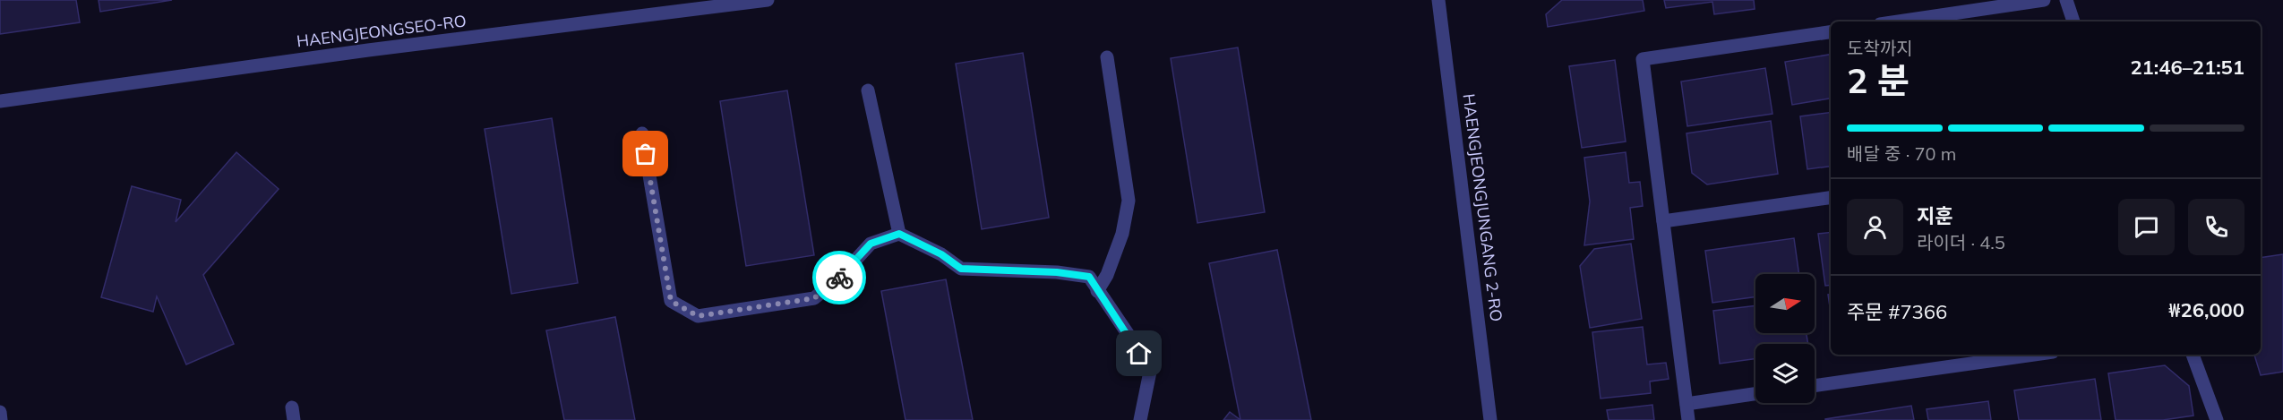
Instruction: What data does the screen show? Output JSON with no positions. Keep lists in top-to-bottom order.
{
  "streets": {
    "street": ["HAENGJEONGSEO-RO", "HAENGJEONGJUNGANG 2-RO"]
  },
  "north": "right",
  "page": {
    "heading": ["2 분", "도착까지", "21:46–21:51"],
    "panel": [
      "지훈",
      "라이더 · 4.5",
      "주문 #7366",
      "₩26,000"
    ],
    "bar": "배달 중 · 70 m"
  }
}
